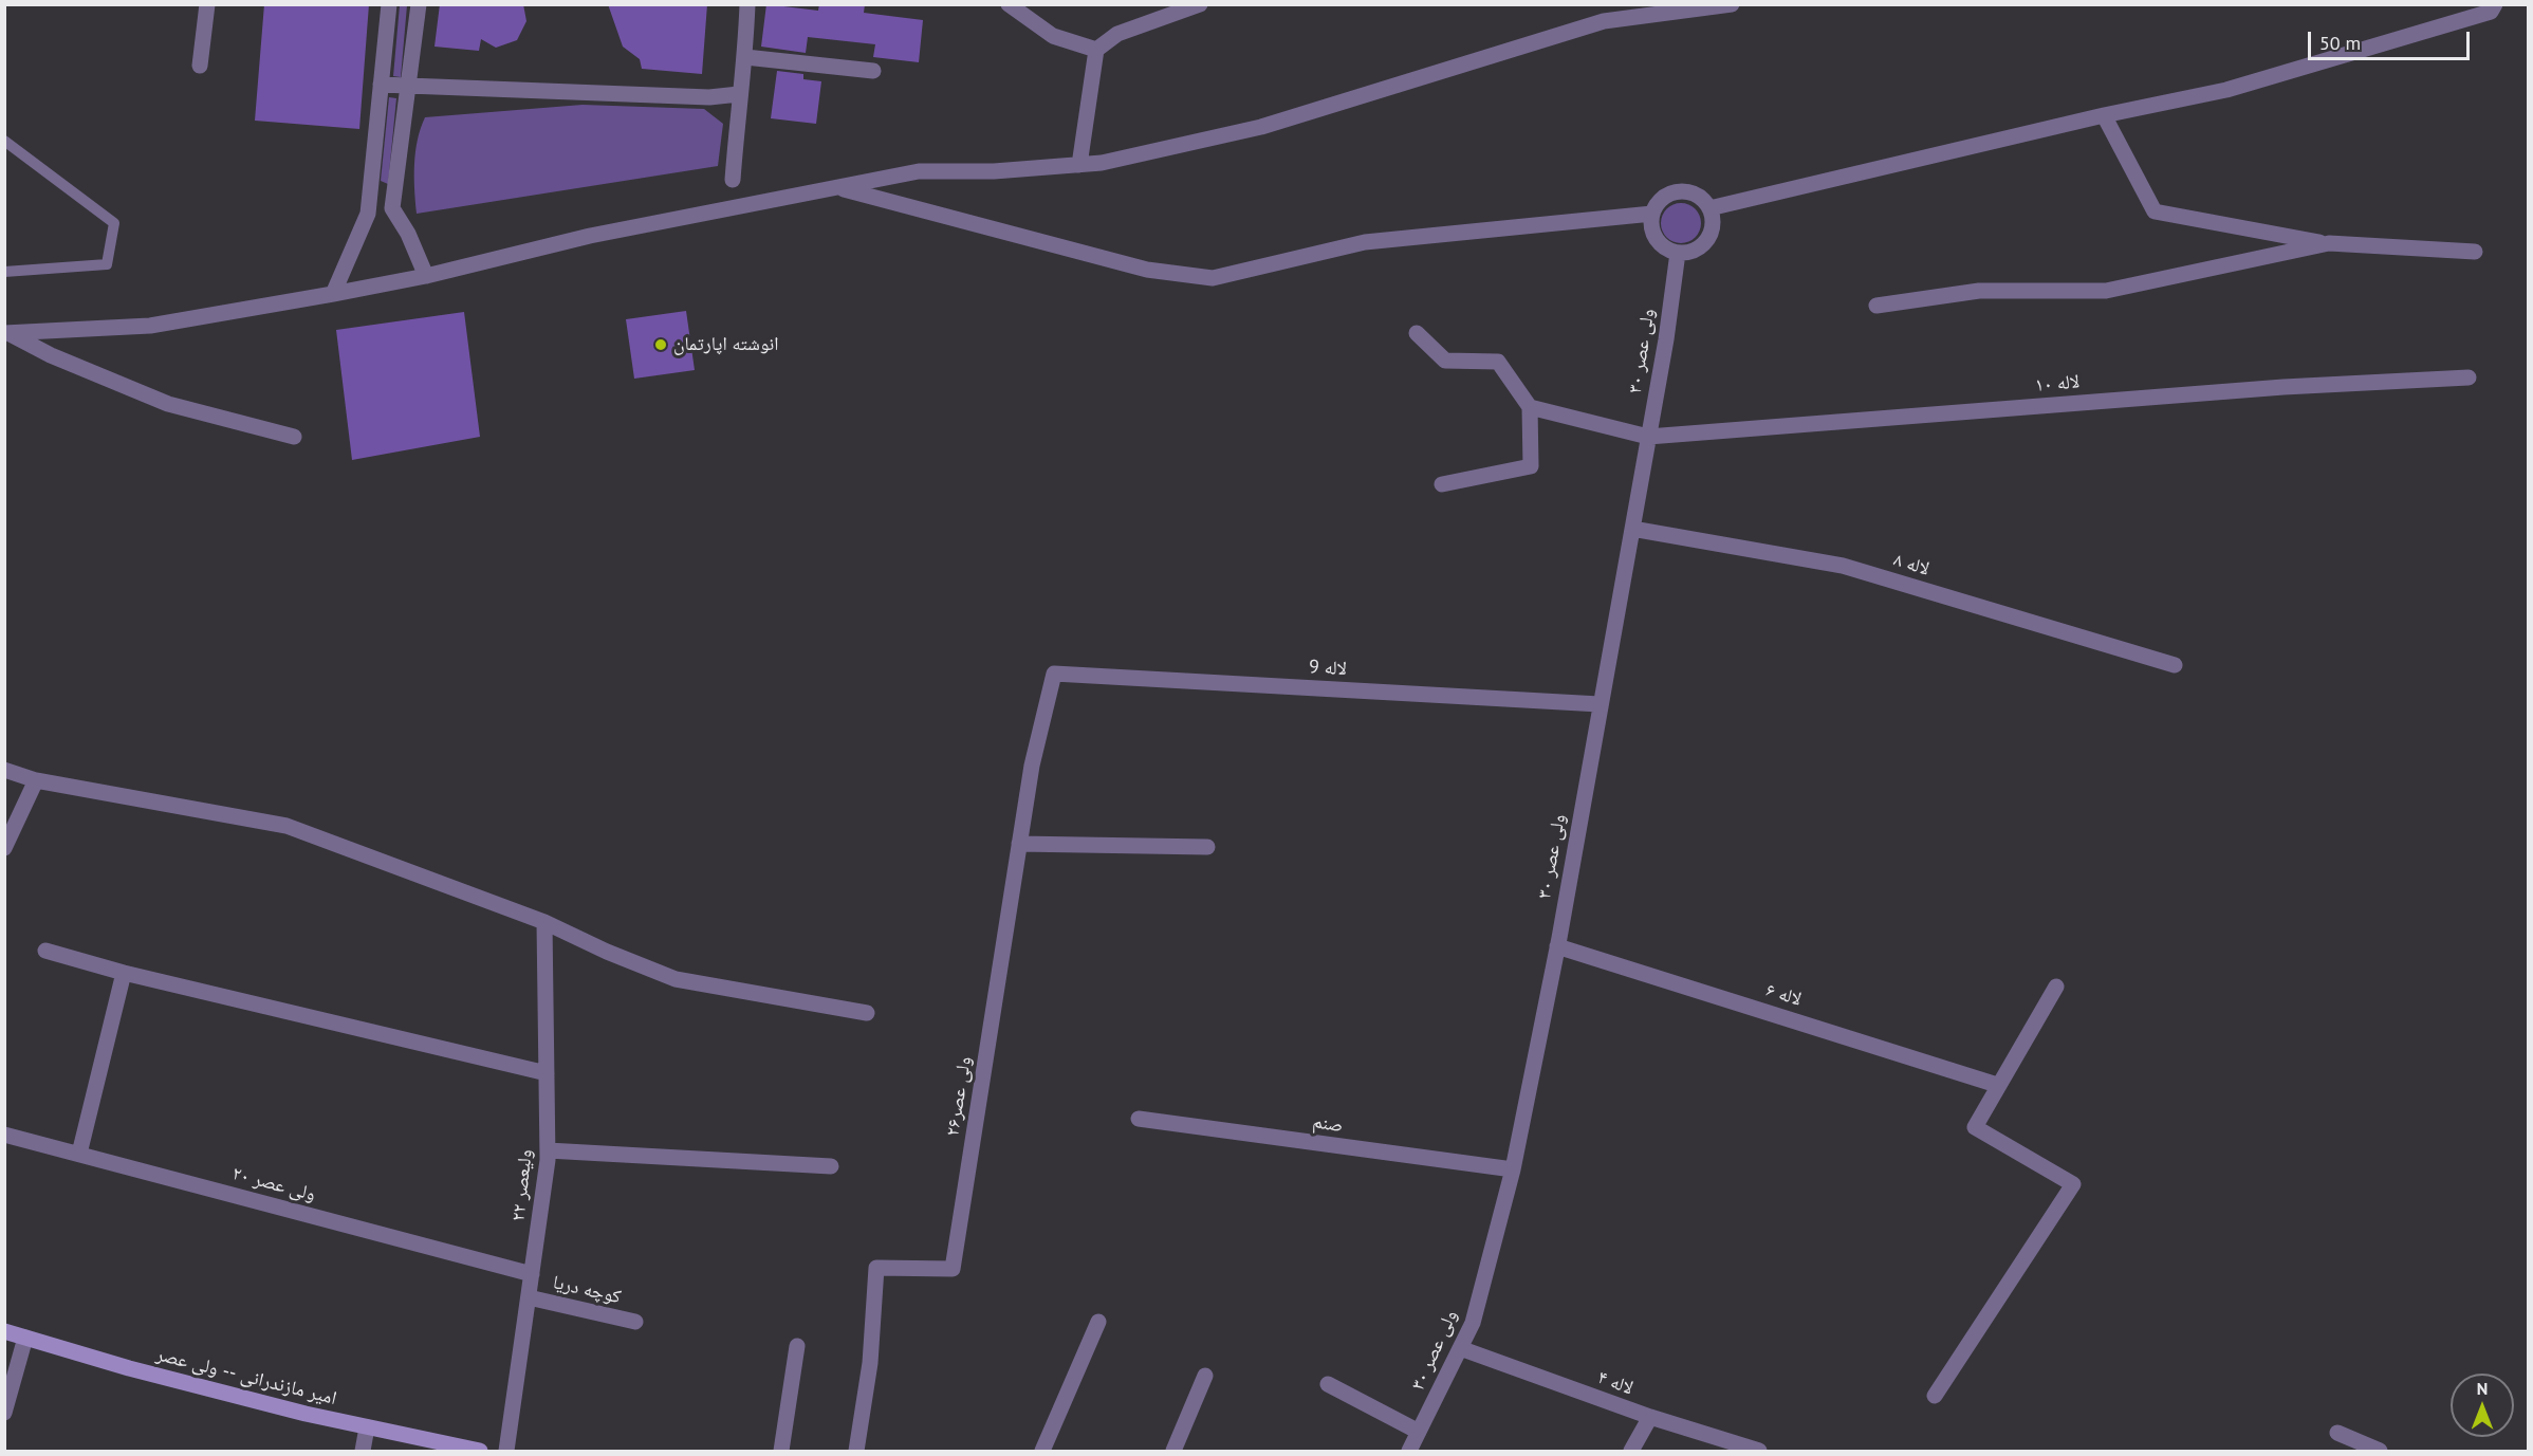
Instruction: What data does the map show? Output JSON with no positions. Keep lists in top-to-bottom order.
{
  "streets": {
    "main road": ["امیر مازندرانی -- ولی عصر"],
    "street": [
      "ولی عصر ۳۰",
      "لاله ۱۰",
      "لاله ۸",
      "لاله 9",
      "لاله ۶",
      "ولی عصر۲۶",
      "صنم",
      "ولی عصر ۲۰",
      "ولیعصر ۲۲",
      "کوچه دریا",
      "لاله ۴"
    ]
  },
  "crossings": [
    ["ولی عصر ۳۰", "لاله ۱۰"],
    ["ولی عصر ۳۰", "لاله ۸"],
    ["ولی عصر ۳۰", "لاله 9"],
    ["ولی عصر ۳۰", "لاله ۶"],
    ["ولی عصر ۳۰", "صنم"],
    ["ولی عصر ۳۰", "لاله ۴"],
    ["لاله 9", "ولی عصر۲۶"],
    ["ولی عصر ۲۰", "ولیعصر ۲۲"],
    ["ولیعصر ۲۲", "کوچه دریا"]
  ],
  "places": ["انوشته اپارتمان"],
  "scale_bar": "50 m",
  "north": "top"
}
